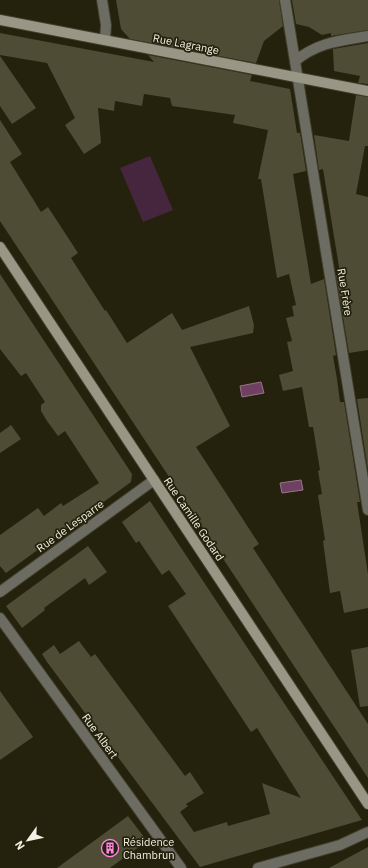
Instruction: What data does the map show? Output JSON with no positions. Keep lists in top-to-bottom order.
{
  "streets": {
    "street": [
      "Rue Lagrange",
      "Rue Frère",
      "Rue Camille Godard",
      "Rue de Lesparre",
      "Rue Albert"
    ]
  },
  "crossings": [
    ["Rue Lagrange", "Rue Frère"],
    ["Rue Camille Godard", "Rue de Lesparre"]
  ],
  "places": {
    "building": ["Résidence Chambrun"]
  },
  "north": "bottom left"
}
